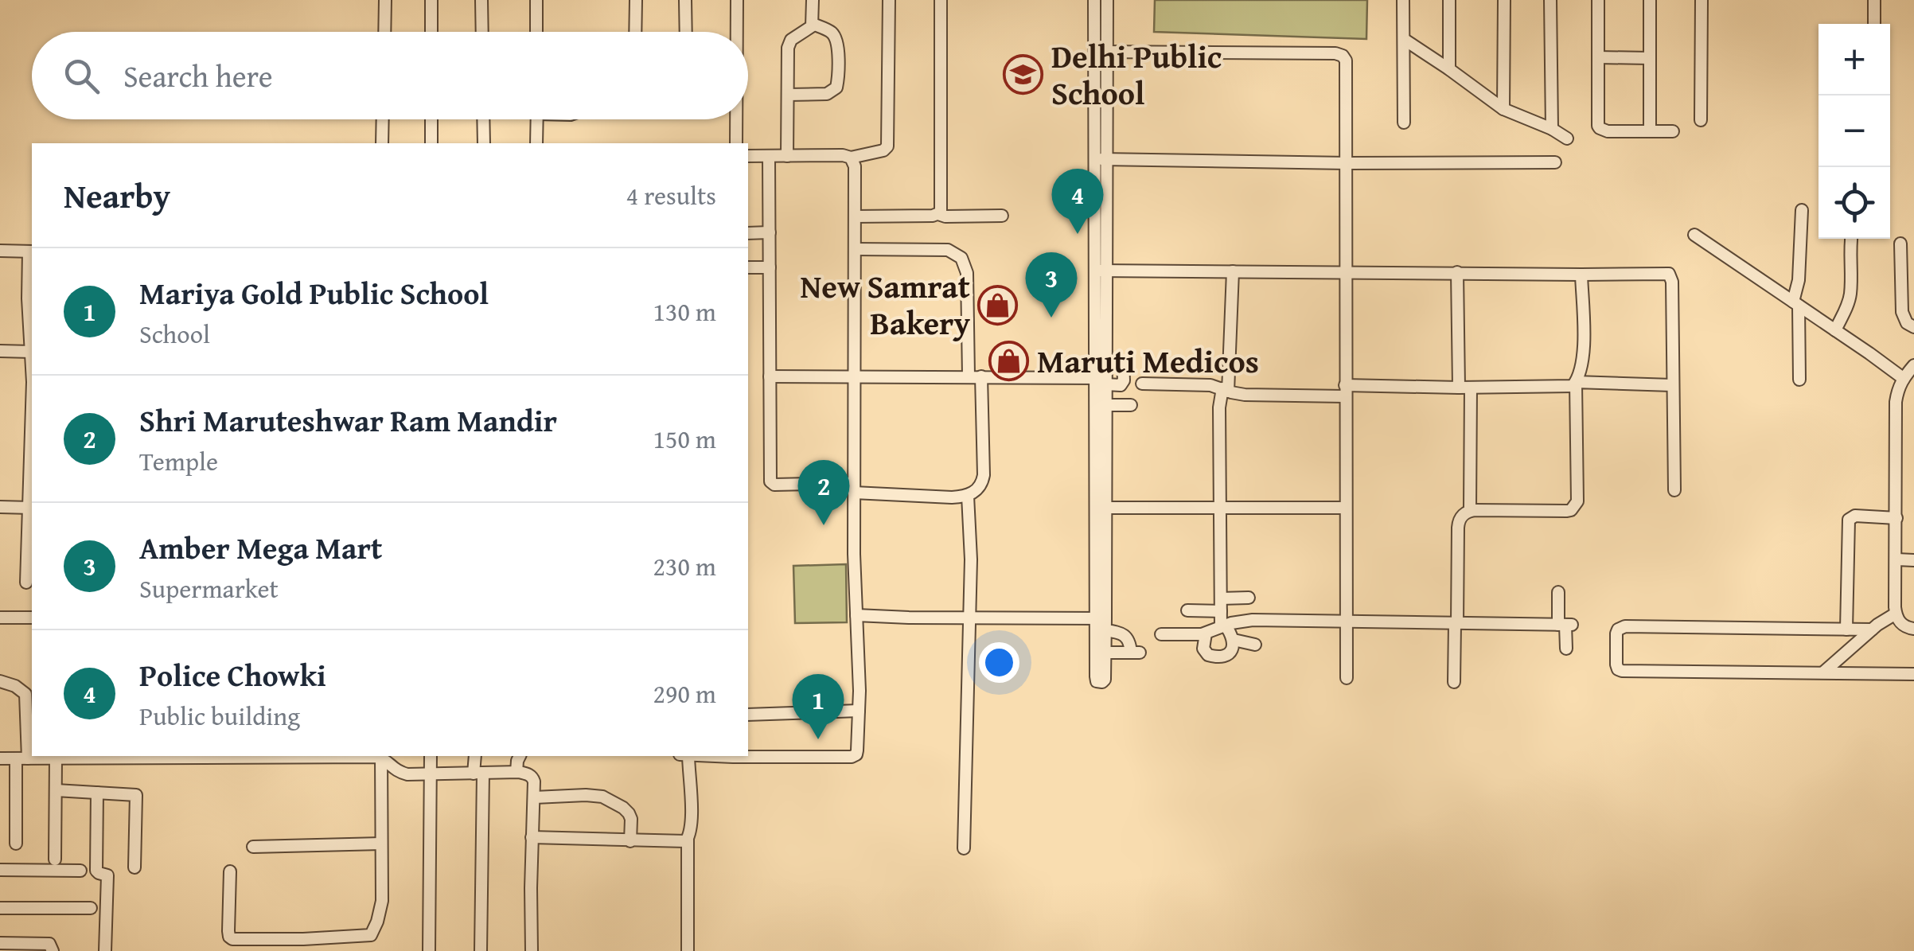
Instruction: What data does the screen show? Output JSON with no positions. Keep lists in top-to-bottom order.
{
  "places": {
    "school or university": ["Delhi Public School"],
    "shop": ["New Samrat Bakery", "Maruti Medicos"]
  },
  "page": {
    "map_buttons": ["+", "−"],
    "search": "Search here",
    "heading": ["Nearby", "4 results"],
    "pins": [
      "4",
      "3",
      "2",
      "1"
    ],
    "list": [
      {
        "mark": "1",
        "name": "Mariya Gold Public School",
        "note": "School",
        "value": "130 m"
      },
      {
        "mark": "2",
        "name": "Shri Maruteshwar Ram Mandir",
        "note": "Temple",
        "value": "150 m"
      },
      {
        "mark": "3",
        "name": "Amber Mega Mart",
        "note": "Supermarket",
        "value": "230 m"
      },
      {
        "mark": "4",
        "name": "Police Chowki",
        "note": "Public building",
        "value": "290 m"
      }
    ]
  }
}
